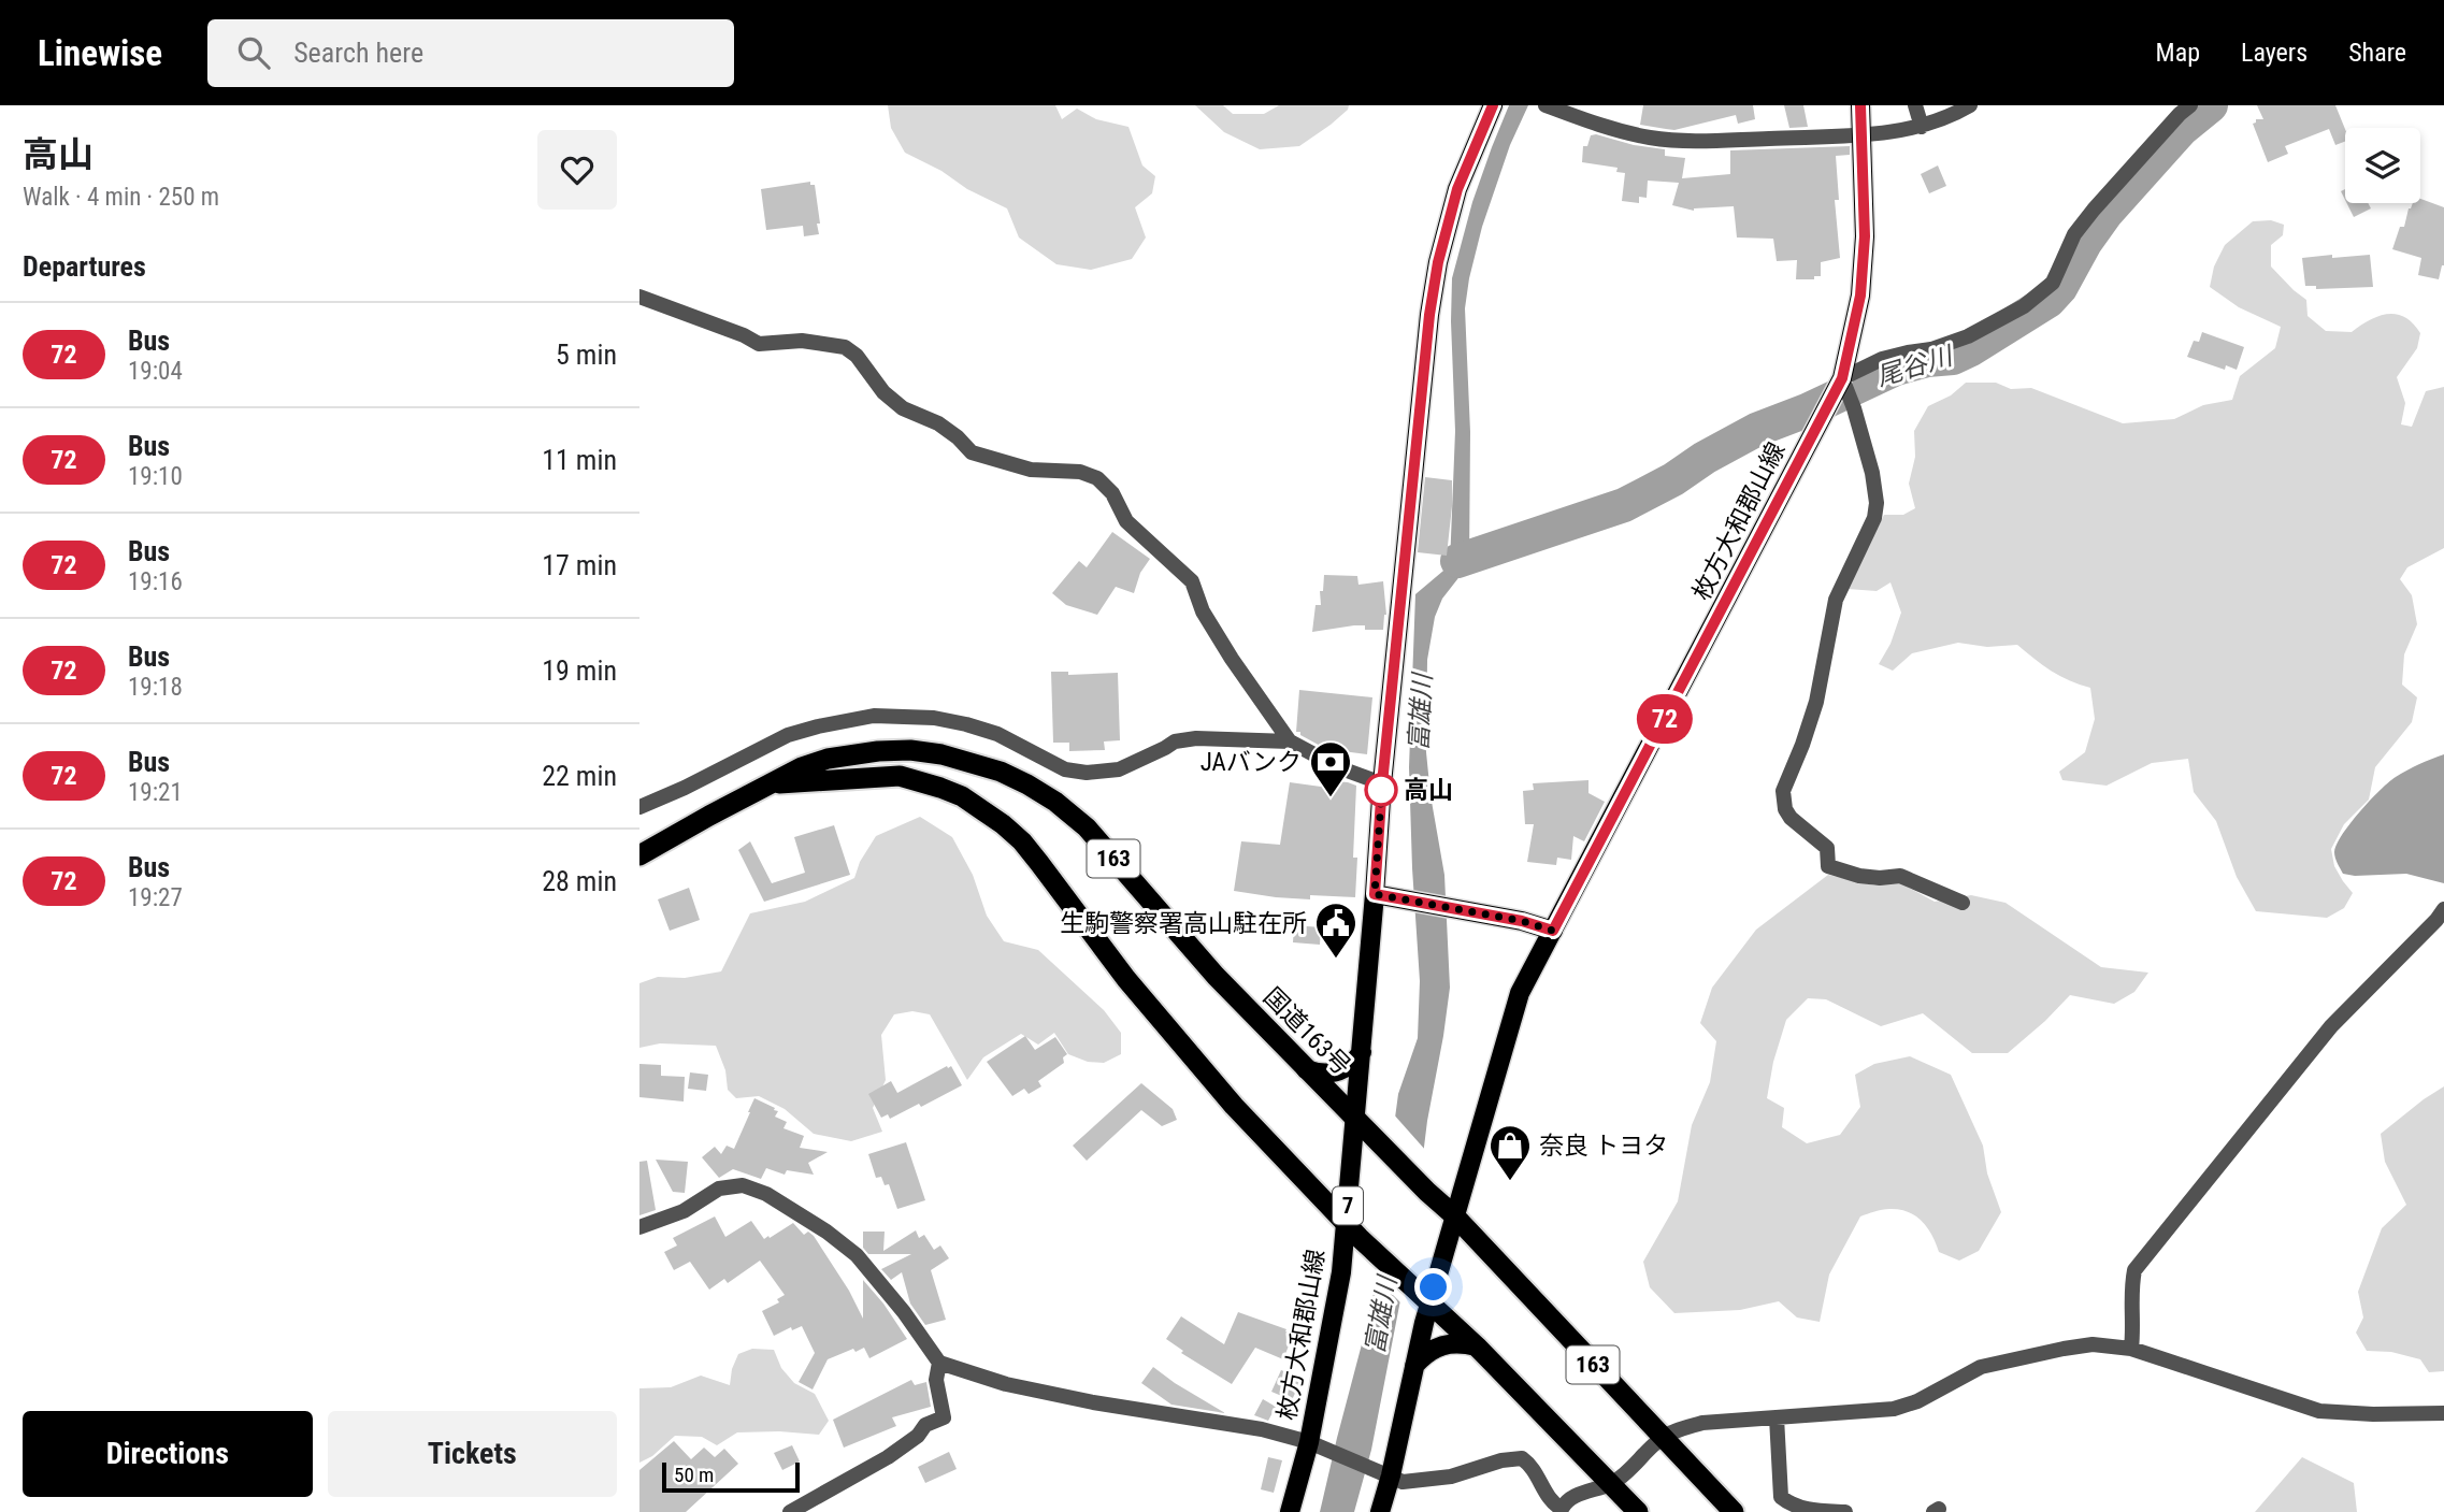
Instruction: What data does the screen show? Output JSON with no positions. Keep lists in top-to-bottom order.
{
  "streets": {
    "highway": ["163", "国道163号"],
    "main road": ["枚方大和郡山線", "7"]
  },
  "crossings": [
    ["枚方大和郡山線", "国道163号"]
  ],
  "water": ["尾谷川", "富雄川"],
  "places": {
    "other": ["高山"],
    "bank": ["JAバンク"],
    "public building": ["生駒警察署高山駐在所"],
    "shop": ["奈良 トヨタ"]
  },
  "lines": ["bus line 72"],
  "scale_bar": "50 m",
  "page": {
    "header": "Linewise",
    "search": "Search here",
    "nav": ["Map", "Layers", "Share"],
    "heading": [
      ["高山", "Walk · 4 min · 250 m"],
      "Departures"
    ],
    "on_map": "72",
    "list": [
      {
        "mark": "72",
        "name": "Bus",
        "note": "19:04",
        "value": "5 min"
      },
      {
        "mark": "72",
        "name": "Bus",
        "note": "19:10",
        "value": "11 min"
      },
      {
        "mark": "72",
        "name": "Bus",
        "note": "19:16",
        "value": "17 min"
      },
      {
        "mark": "72",
        "name": "Bus",
        "note": "19:18",
        "value": "19 min"
      },
      {
        "mark": "72",
        "name": "Bus",
        "note": "19:21",
        "value": "22 min"
      },
      {
        "mark": "72",
        "name": "Bus",
        "note": "19:27",
        "value": "28 min"
      }
    ],
    "buttons": ["Directions", "Tickets"],
    "scale": "50 m"
  }
}
